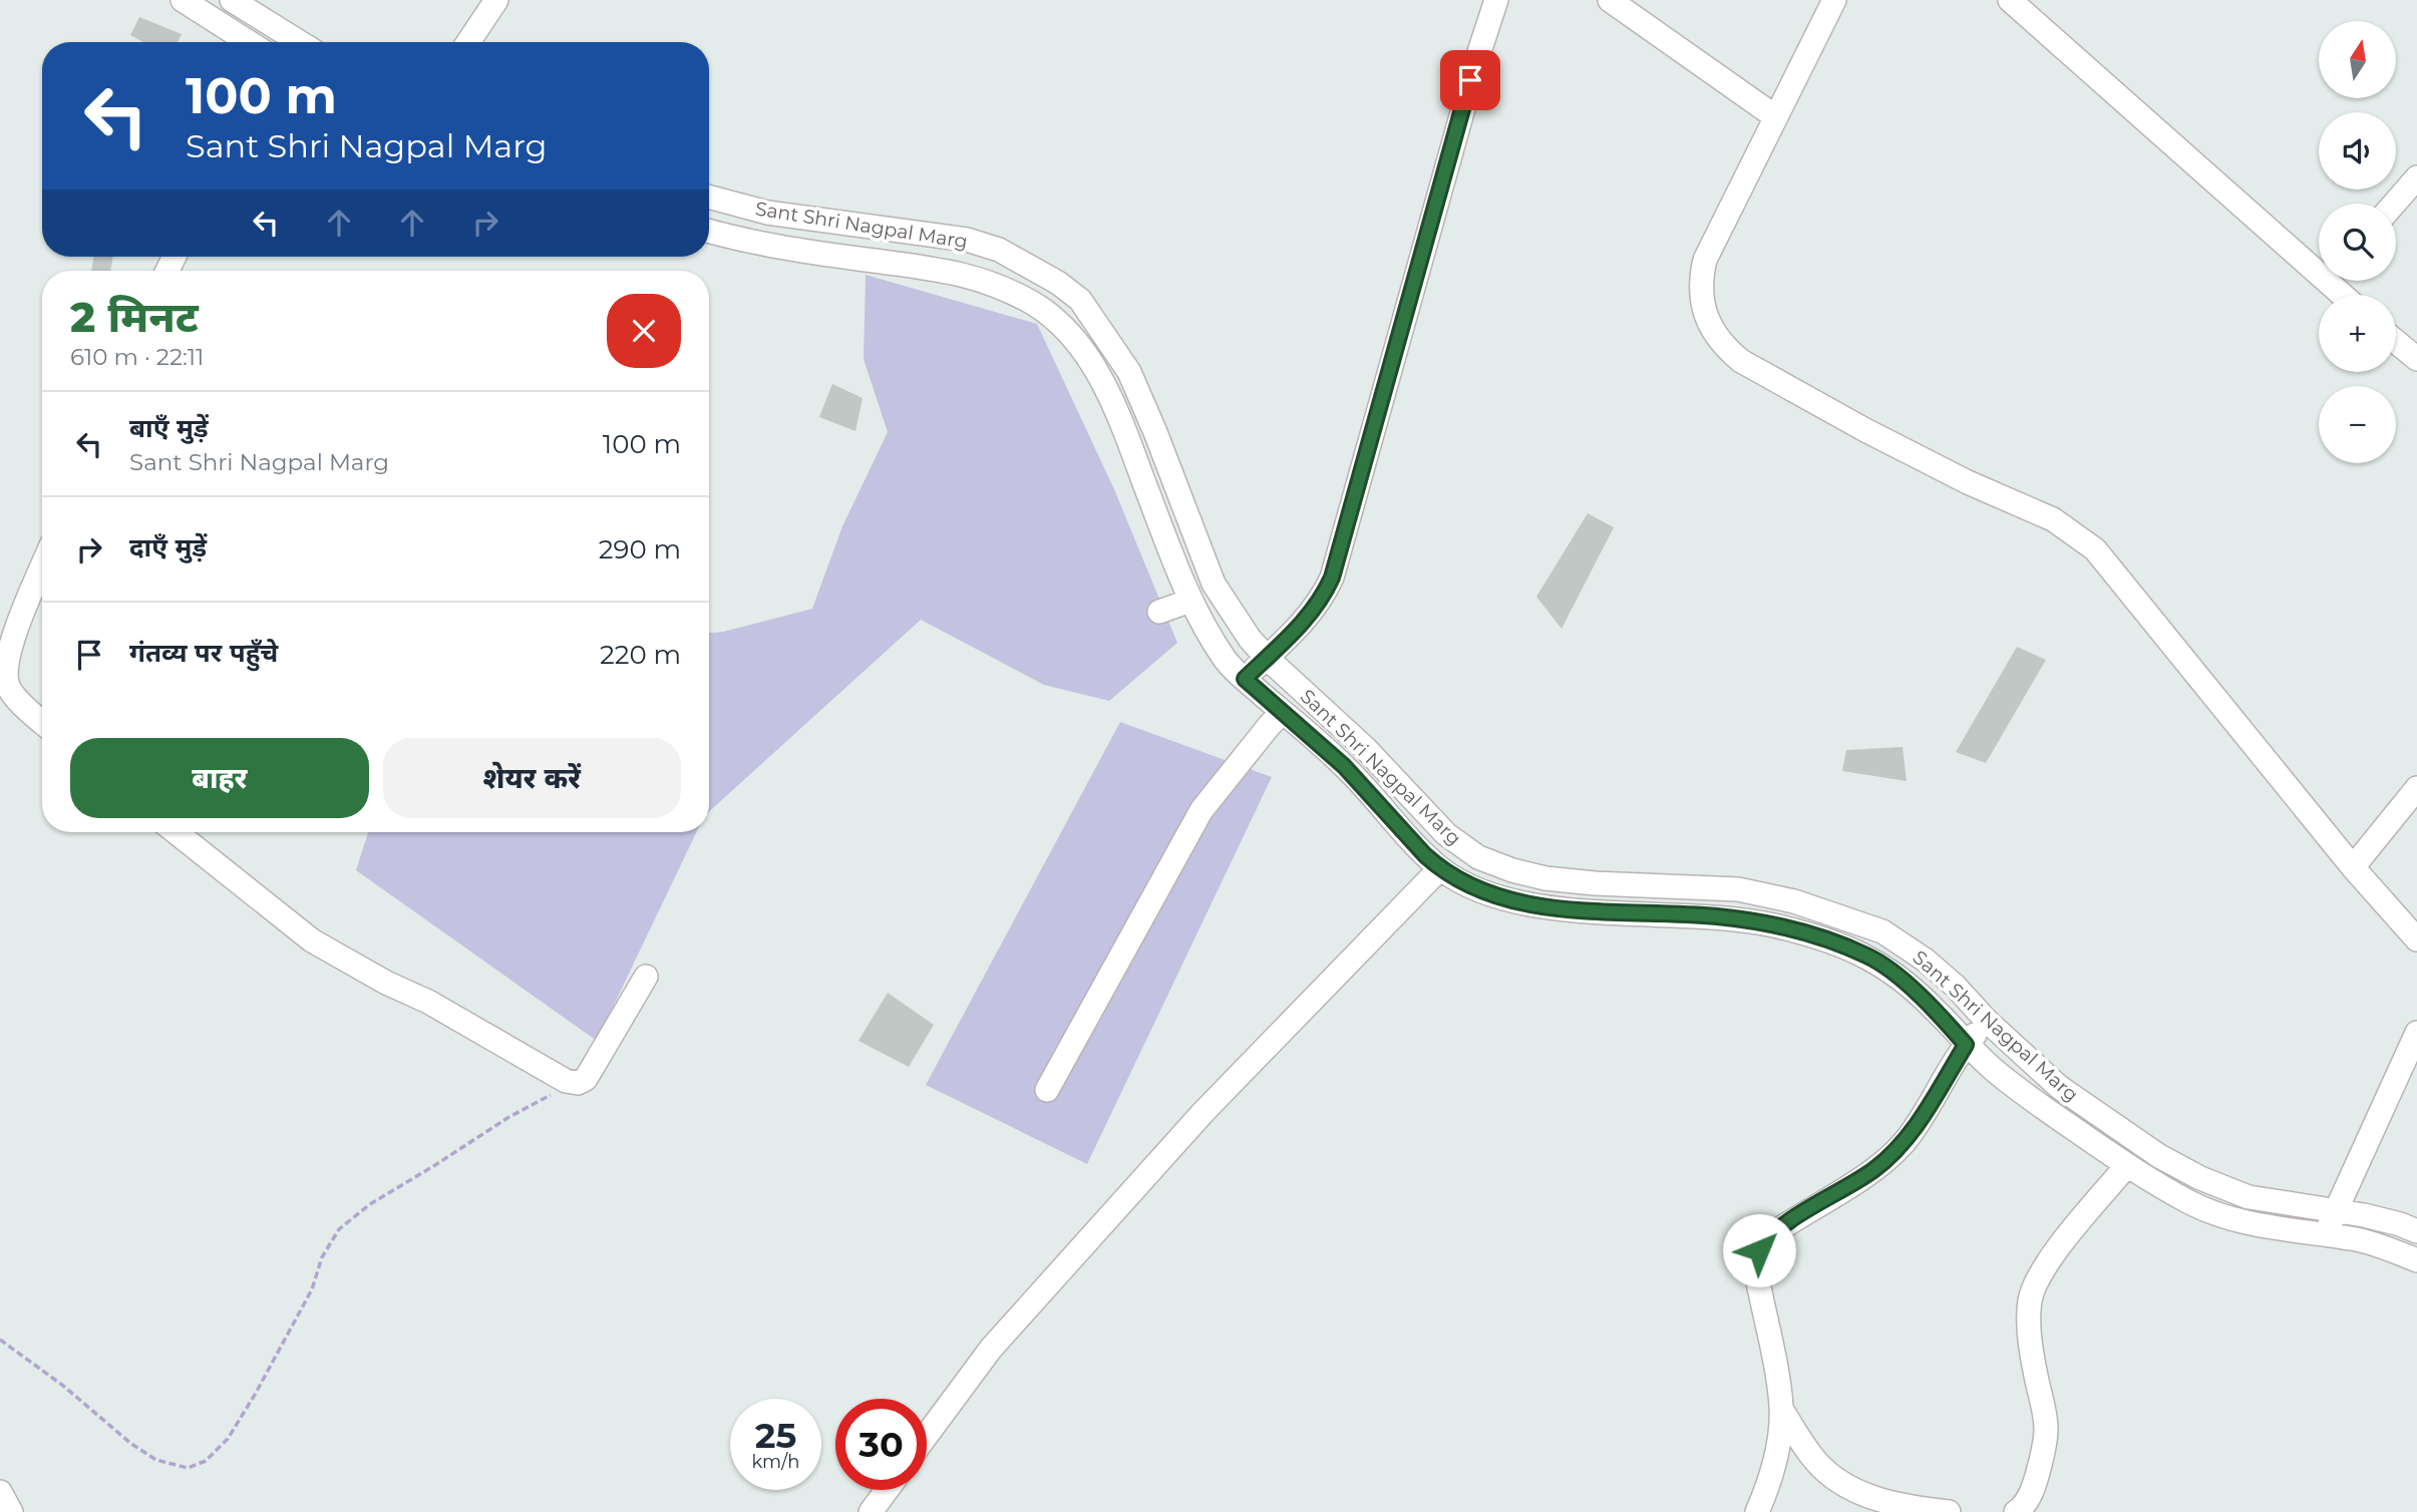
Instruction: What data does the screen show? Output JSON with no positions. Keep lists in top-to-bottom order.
{
  "streets": {
    "street": ["Sant Shri Nagpal Marg"]
  },
  "north": "top",
  "page": {
    "map_buttons": ["+", "−"],
    "turn": ["100 m", "Sant Shri Nagpal Marg"],
    "heading": ["2 मिनट", "610 m · 22:11"],
    "list": [
      {
        "name": "बाएँ मुड़ें",
        "note": "Sant Shri Nagpal Marg",
        "value": "100 m"
      },
      {
        "name": "दाएँ मुड़ें",
        "value": "290 m"
      },
      {
        "name": "गंतव्य पर पहुँचे",
        "value": "220 m"
      }
    ],
    "buttons": ["बाहर", "शेयर करें"],
    "speed": "25 km/h",
    "limit": "30"
  }
}
